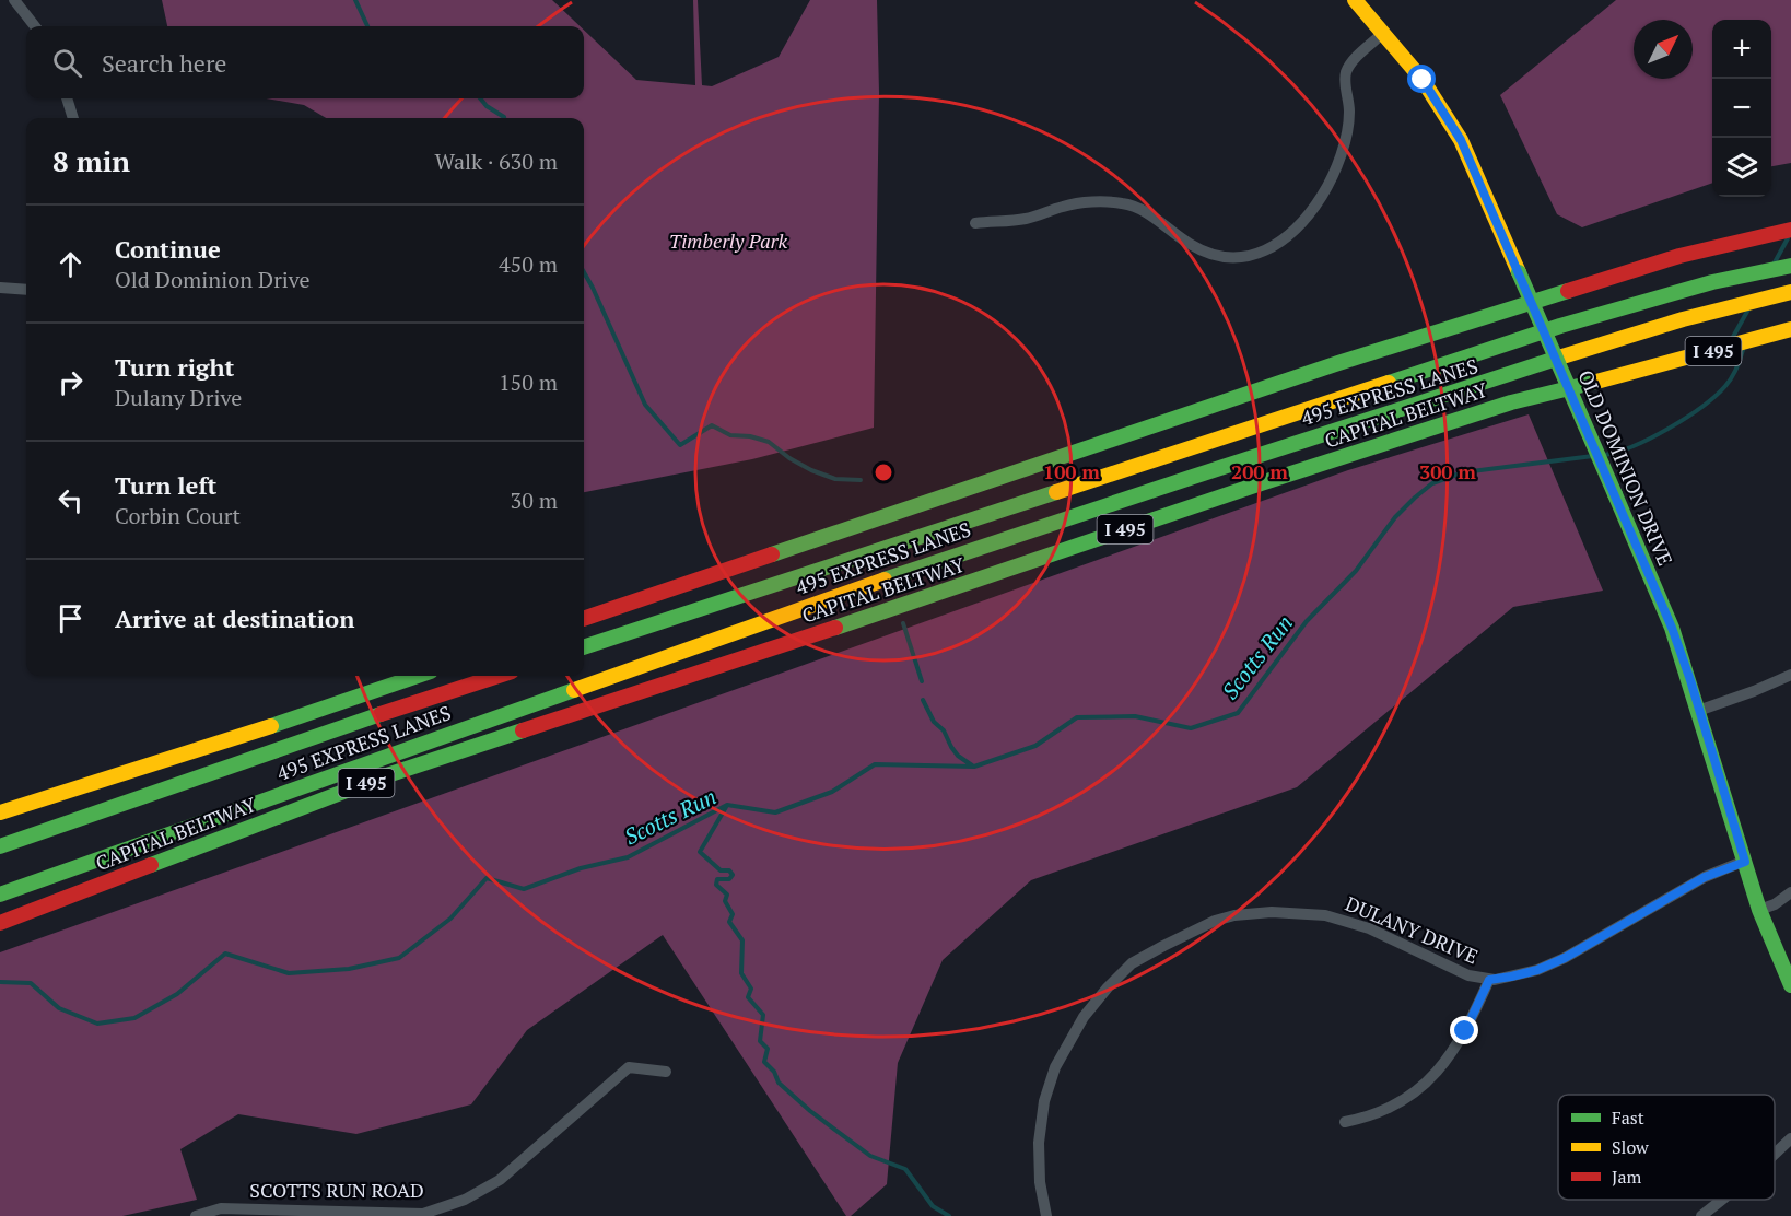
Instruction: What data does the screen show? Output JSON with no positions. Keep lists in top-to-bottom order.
{
  "streets": {
    "main road": [
      "I 495",
      "495 EXPRESS LANES",
      "CAPITAL BELTWAY",
      "OLD DOMINION DRIVE"
    ],
    "street": ["DULANY DRIVE", "SCOTTS RUN ROAD"]
  },
  "crossings": [
    ["OLD DOMINION DRIVE", "DULANY DRIVE"]
  ],
  "water": ["Scotts Run"],
  "parks": ["Timberly Park"],
  "legend": ["Fast", "Slow", "Jam"],
  "north": "top right",
  "page": {
    "map_buttons": ["+", "−"],
    "search": "Search here",
    "heading": ["8 min", "Walk · 630 m"],
    "list": [
      ["Continue", "Old Dominion Drive", "450 m"],
      ["Turn right", "Dulany Drive", "150 m"],
      ["Turn left", "Corbin Court", "30 m"],
      "Arrive at destination"
    ]
  },
  "rings": ["100 m", "200 m", "300 m"]
}
